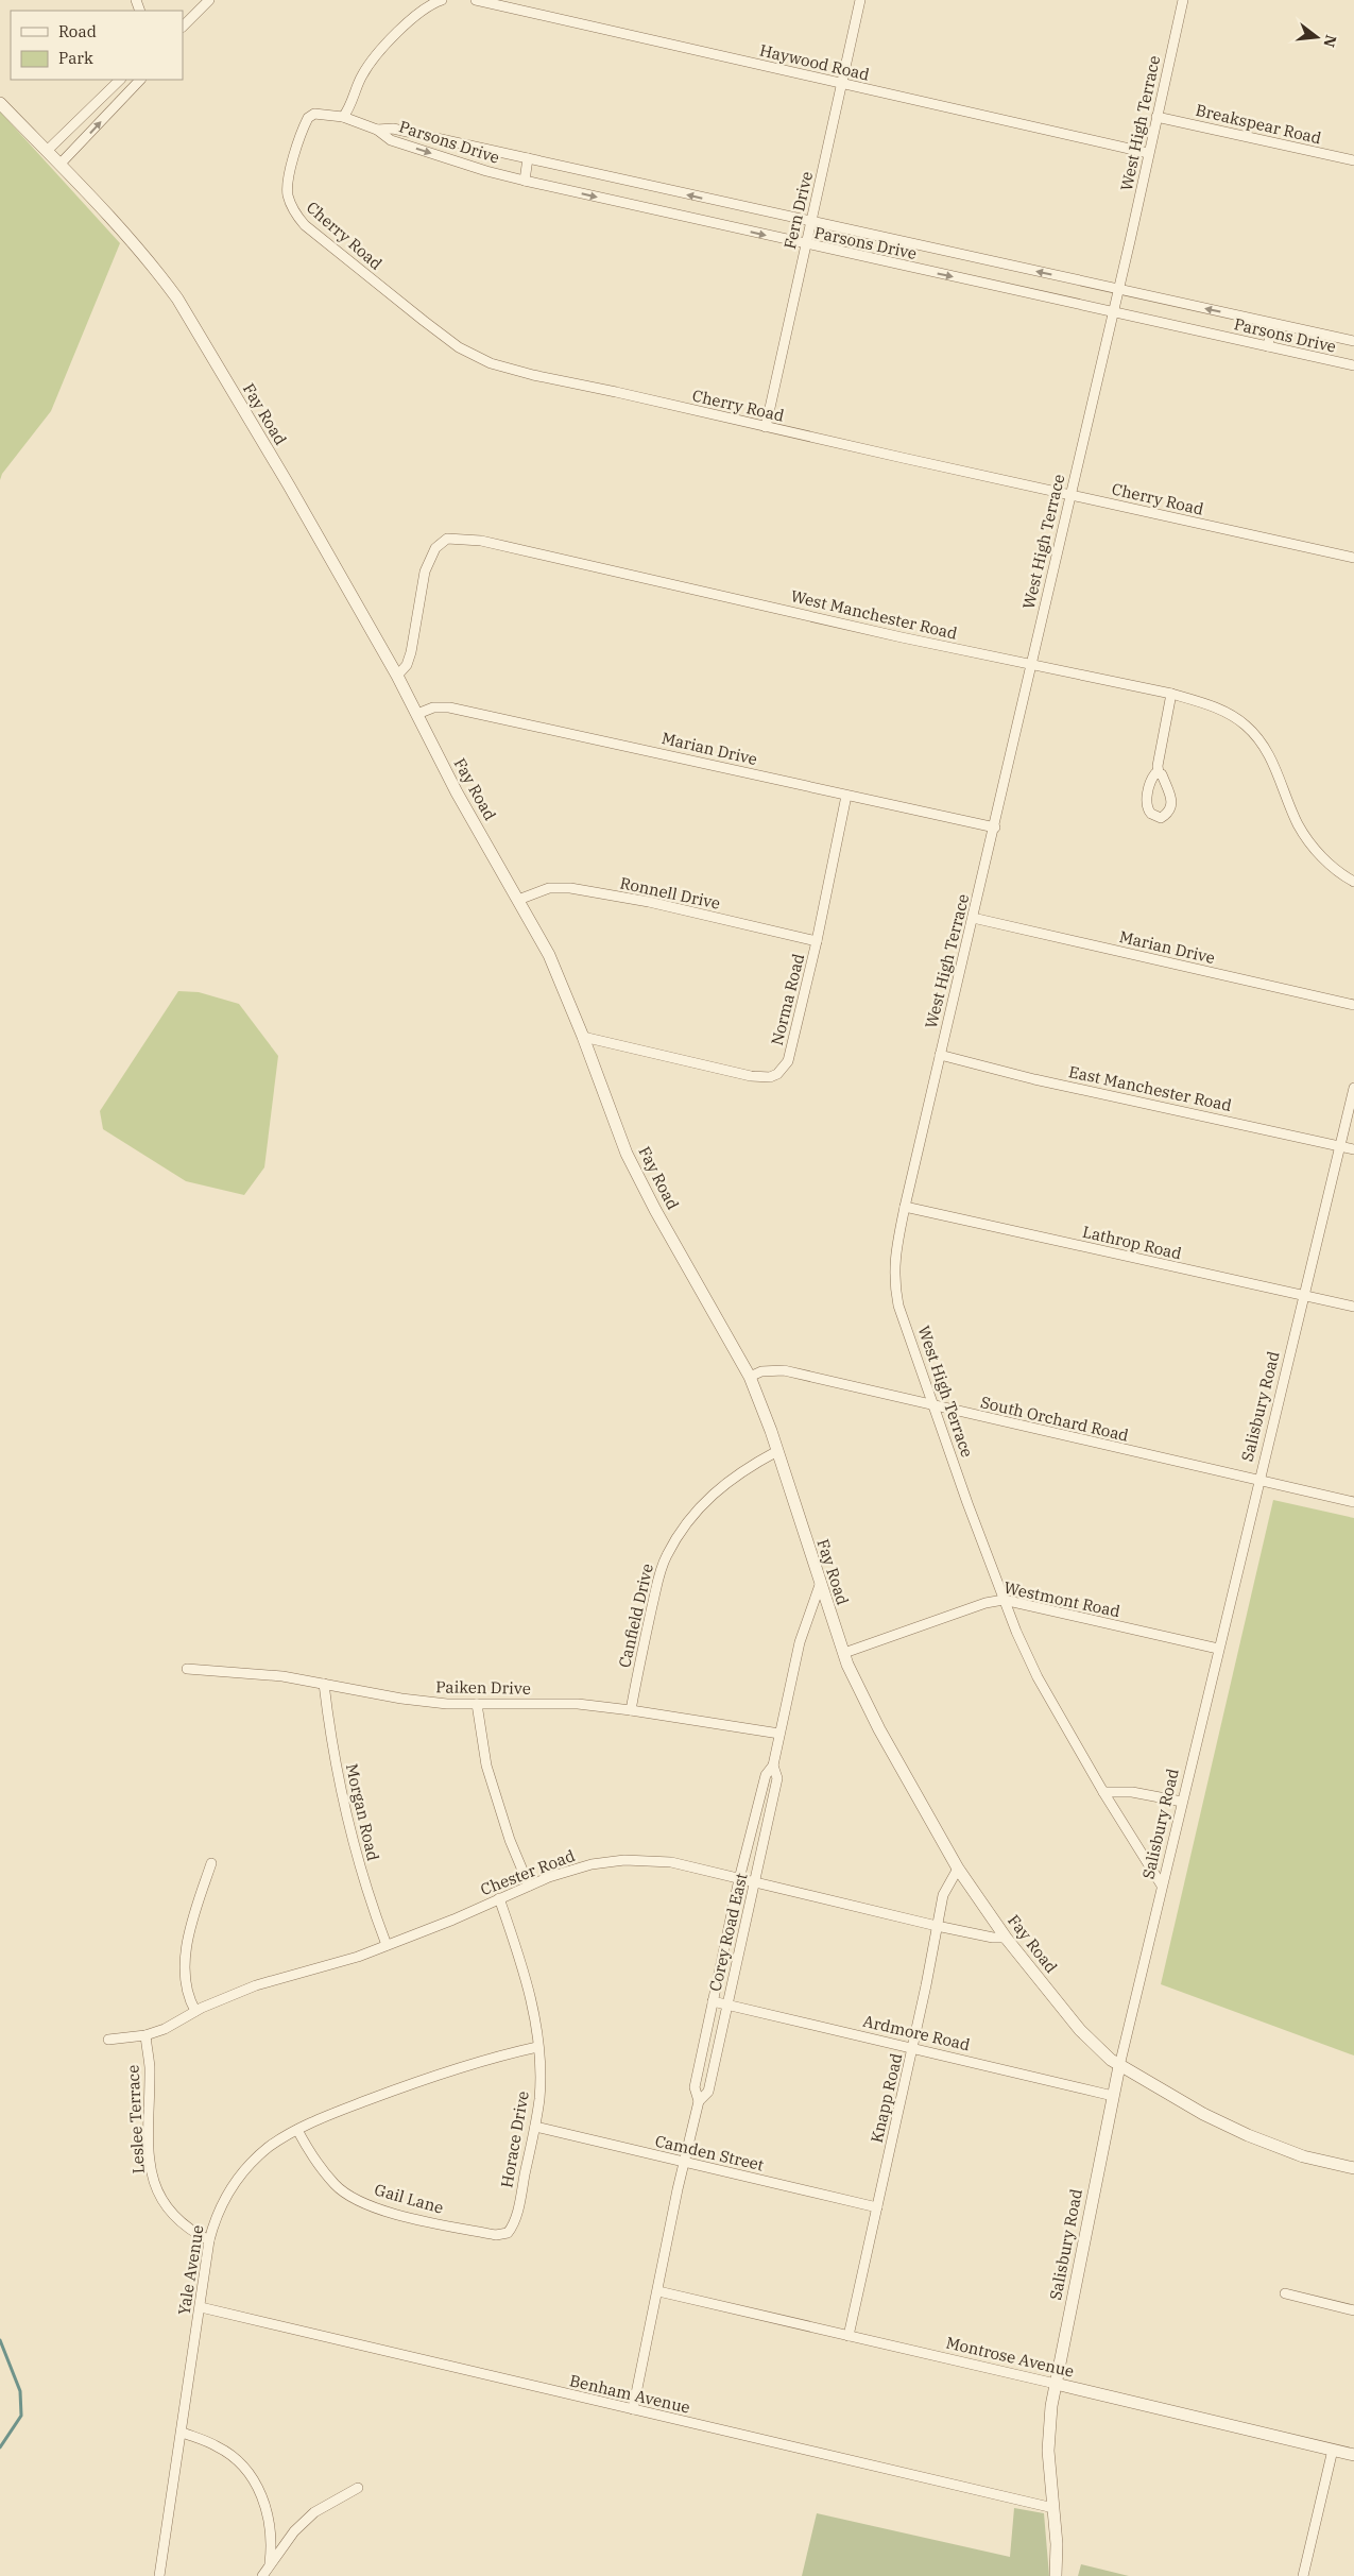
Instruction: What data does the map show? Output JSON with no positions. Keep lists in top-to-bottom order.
{
  "streets": {
    "street": [
      "Haywood Road",
      "West High Terrace",
      "Breakspear Road",
      "Parsons Drive",
      "Fern Drive",
      "Cherry Road",
      "Fay Road",
      "West Manchester Road",
      "Marian Drive",
      "Ronnell Drive",
      "Norma Road",
      "East Manchester Road",
      "Lathrop Road",
      "Salisbury Road",
      "South Orchard Road",
      "Westmont Road",
      "Canfield Drive",
      "Paiken Drive",
      "Morgan Road",
      "Chester Road",
      "Corey Road East",
      "Ardmore Road",
      "Knapp Road",
      "Leslee Terrace",
      "Horace Drive",
      "Camden Street",
      "Gail Lane",
      "Yale Avenue",
      "Montrose Avenue",
      "Benham Avenue"
    ]
  },
  "crossings": [
    ["Haywood Road", "West High Terrace"],
    ["Haywood Road", "Fern Drive"],
    ["West High Terrace", "Breakspear Road"],
    ["West High Terrace", "Parsons Drive"],
    ["West High Terrace", "Cherry Road"],
    ["West High Terrace", "West Manchester Road"],
    ["West High Terrace", "Marian Drive"],
    ["West High Terrace", "East Manchester Road"],
    ["West High Terrace", "Lathrop Road"],
    ["West High Terrace", "Salisbury Road"],
    ["West High Terrace", "South Orchard Road"],
    ["West High Terrace", "Westmont Road"],
    ["Parsons Drive", "Fern Drive"],
    ["Parsons Drive", "Cherry Road"],
    ["Fern Drive", "Cherry Road"],
    ["Fay Road", "West Manchester Road"],
    ["Fay Road", "Marian Drive"],
    ["Fay Road", "Ronnell Drive"],
    ["Fay Road", "Norma Road"],
    ["Fay Road", "Salisbury Road"],
    ["Fay Road", "South Orchard Road"],
    ["Fay Road", "Westmont Road"],
    ["Fay Road", "Canfield Drive"],
    ["Fay Road", "Chester Road"],
    ["Fay Road", "Corey Road East"],
    ["Fay Road", "Knapp Road"],
    ["Marian Drive", "Norma Road"],
    ["Ronnell Drive", "Norma Road"],
    ["East Manchester Road", "Salisbury Road"],
    ["Lathrop Road", "Salisbury Road"],
    ["Salisbury Road", "South Orchard Road"],
    ["Salisbury Road", "Westmont Road"],
    ["Salisbury Road", "Ardmore Road"],
    ["Salisbury Road", "Montrose Avenue"],
    ["Salisbury Road", "Benham Avenue"],
    ["Canfield Drive", "Paiken Drive"],
    ["Paiken Drive", "Morgan Road"],
    ["Paiken Drive", "Corey Road East"],
    ["Morgan Road", "Chester Road"],
    ["Chester Road", "Corey Road East"],
    ["Chester Road", "Knapp Road"],
    ["Chester Road", "Leslee Terrace"],
    ["Chester Road", "Horace Drive"],
    ["Corey Road East", "Ardmore Road"],
    ["Corey Road East", "Camden Street"],
    ["Corey Road East", "Montrose Avenue"],
    ["Corey Road East", "Benham Avenue"],
    ["Ardmore Road", "Knapp Road"],
    ["Knapp Road", "Camden Street"],
    ["Knapp Road", "Montrose Avenue"],
    ["Leslee Terrace", "Yale Avenue"],
    ["Horace Drive", "Camden Street"],
    ["Horace Drive", "Gail Lane"],
    ["Horace Drive", "Yale Avenue"],
    ["Gail Lane", "Yale Avenue"],
    ["Yale Avenue", "Benham Avenue"]
  ],
  "legend": ["Road", "Park"],
  "north": "right"
}
